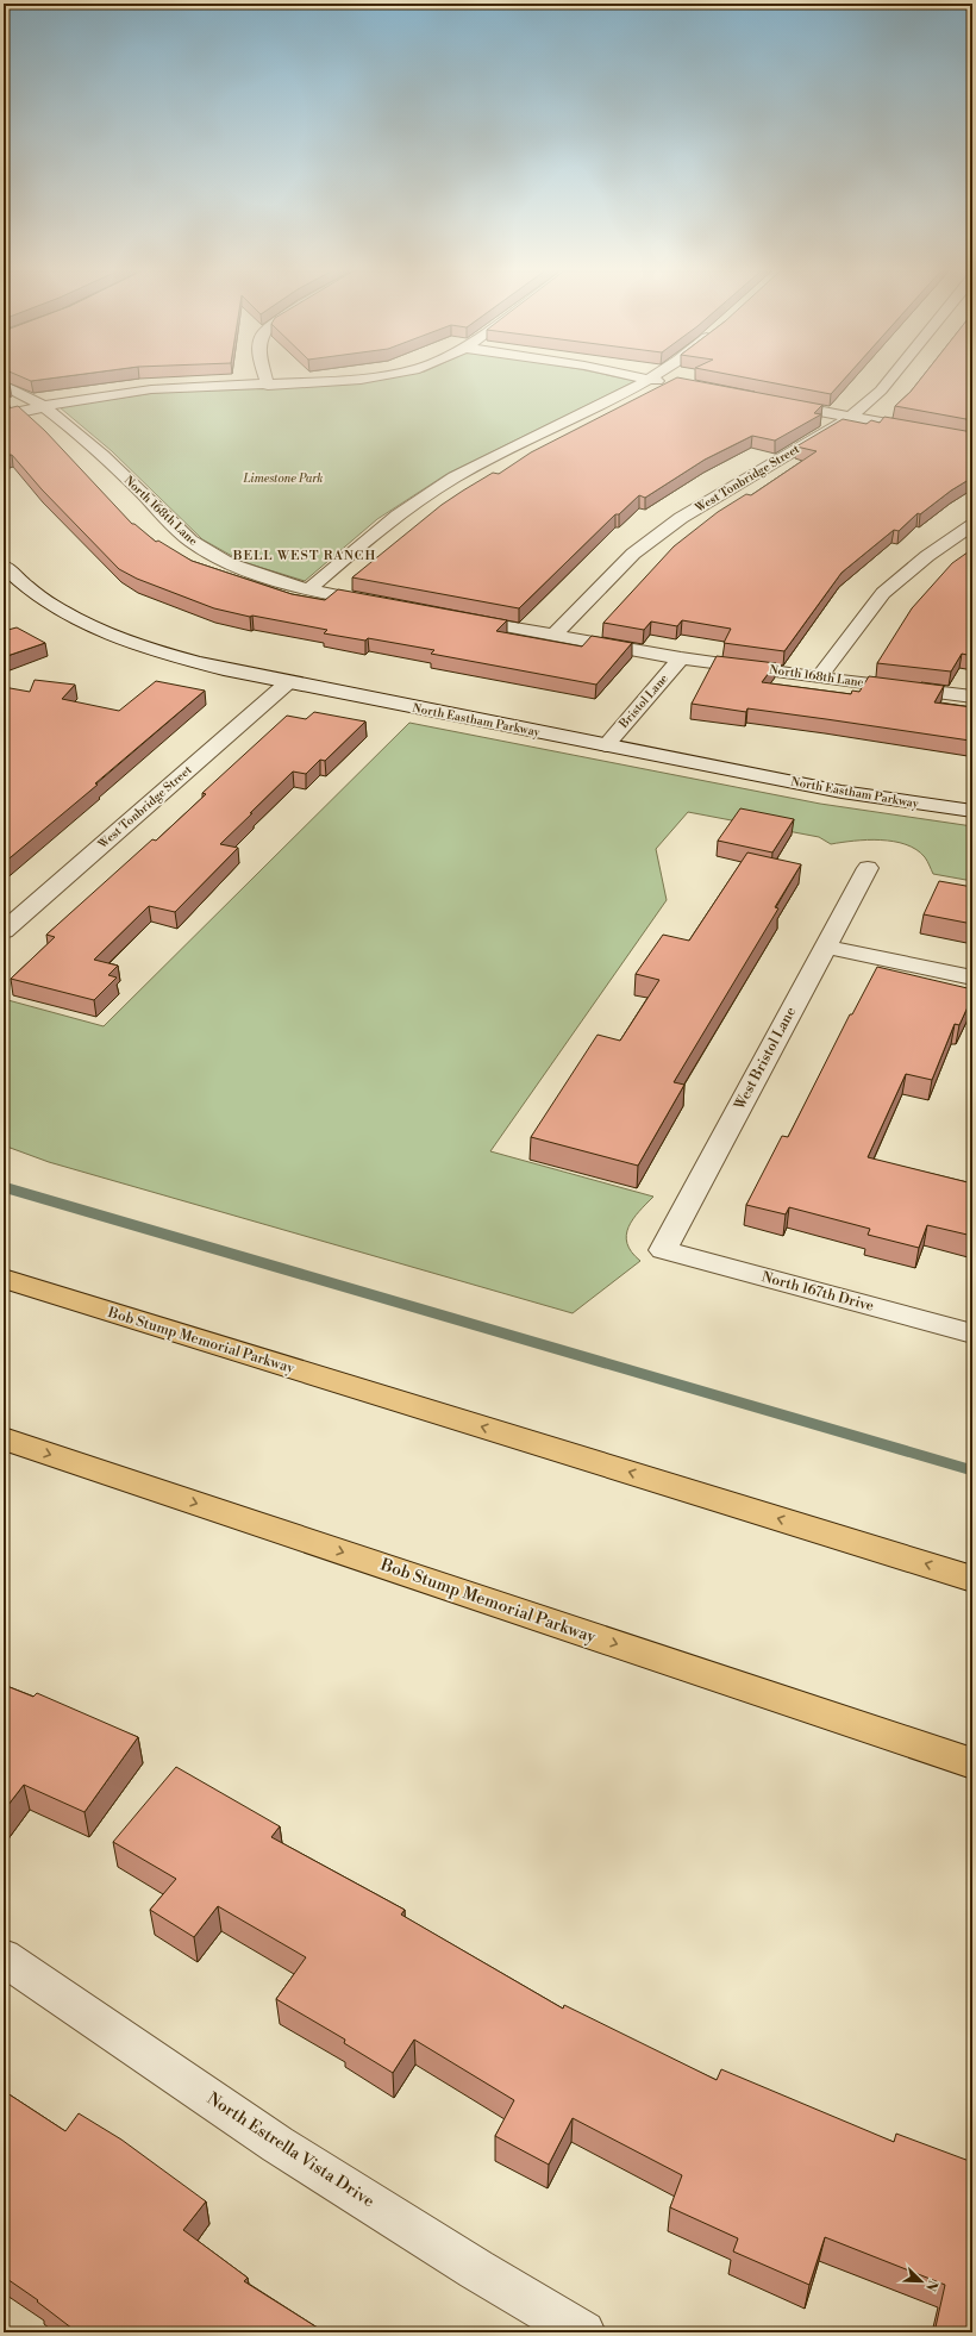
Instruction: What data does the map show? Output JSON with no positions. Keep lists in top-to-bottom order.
{
  "streets": {
    "highway": ["Bob Stump Memorial Parkway"],
    "street": [
      "West Tonbridge Street",
      "North 168th Lane",
      "Bristol Lane",
      "North Eastham Parkway",
      "West Bristol Lane",
      "North 167th Drive",
      "North Estrella Vista Drive"
    ]
  },
  "crossings": [
    ["West Tonbridge Street", "North 168th Lane"],
    ["West Tonbridge Street", "North Eastham Parkway"],
    ["North 168th Lane", "Bristol Lane"],
    ["Bristol Lane", "North Eastham Parkway"],
    ["West Bristol Lane", "North 167th Drive"]
  ],
  "districts": ["BELL WEST RANCH"],
  "parks": ["Limestone Park"],
  "north": "bottom right"
}
